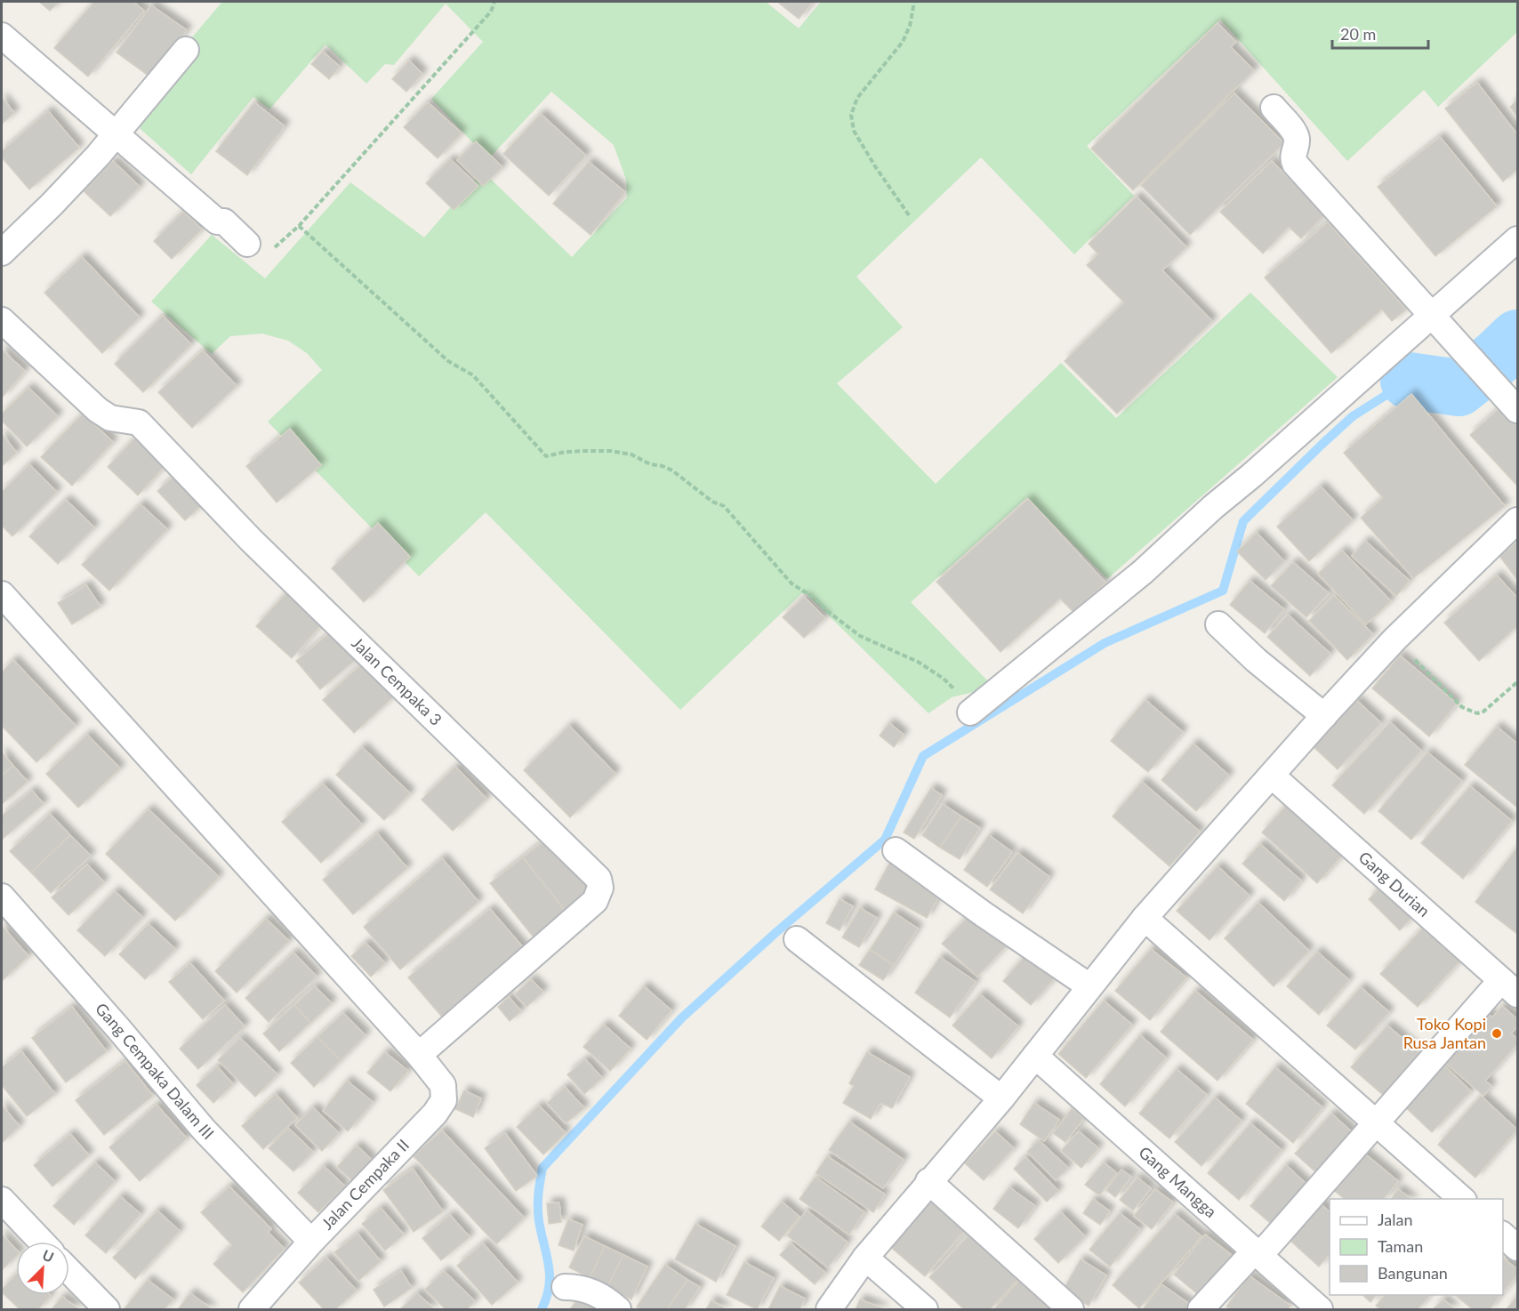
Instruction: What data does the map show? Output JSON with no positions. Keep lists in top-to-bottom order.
{
  "streets": {
    "street": [
      "Jalan Cempaka 3",
      "Gang Durian",
      "Gang Cempaka Dalam III",
      "Gang Mangga",
      "Jalan Cempaka II"
    ]
  },
  "crossings": [
    ["Jalan Cempaka 3", "Jalan Cempaka II"],
    ["Gang Cempaka Dalam III", "Jalan Cempaka II"]
  ],
  "places": ["Toko Kopi Rusa Jantan"],
  "legend": ["Jalan", "Taman", "Bangunan"],
  "scale_bar": "20 m",
  "north": "top right"
}
